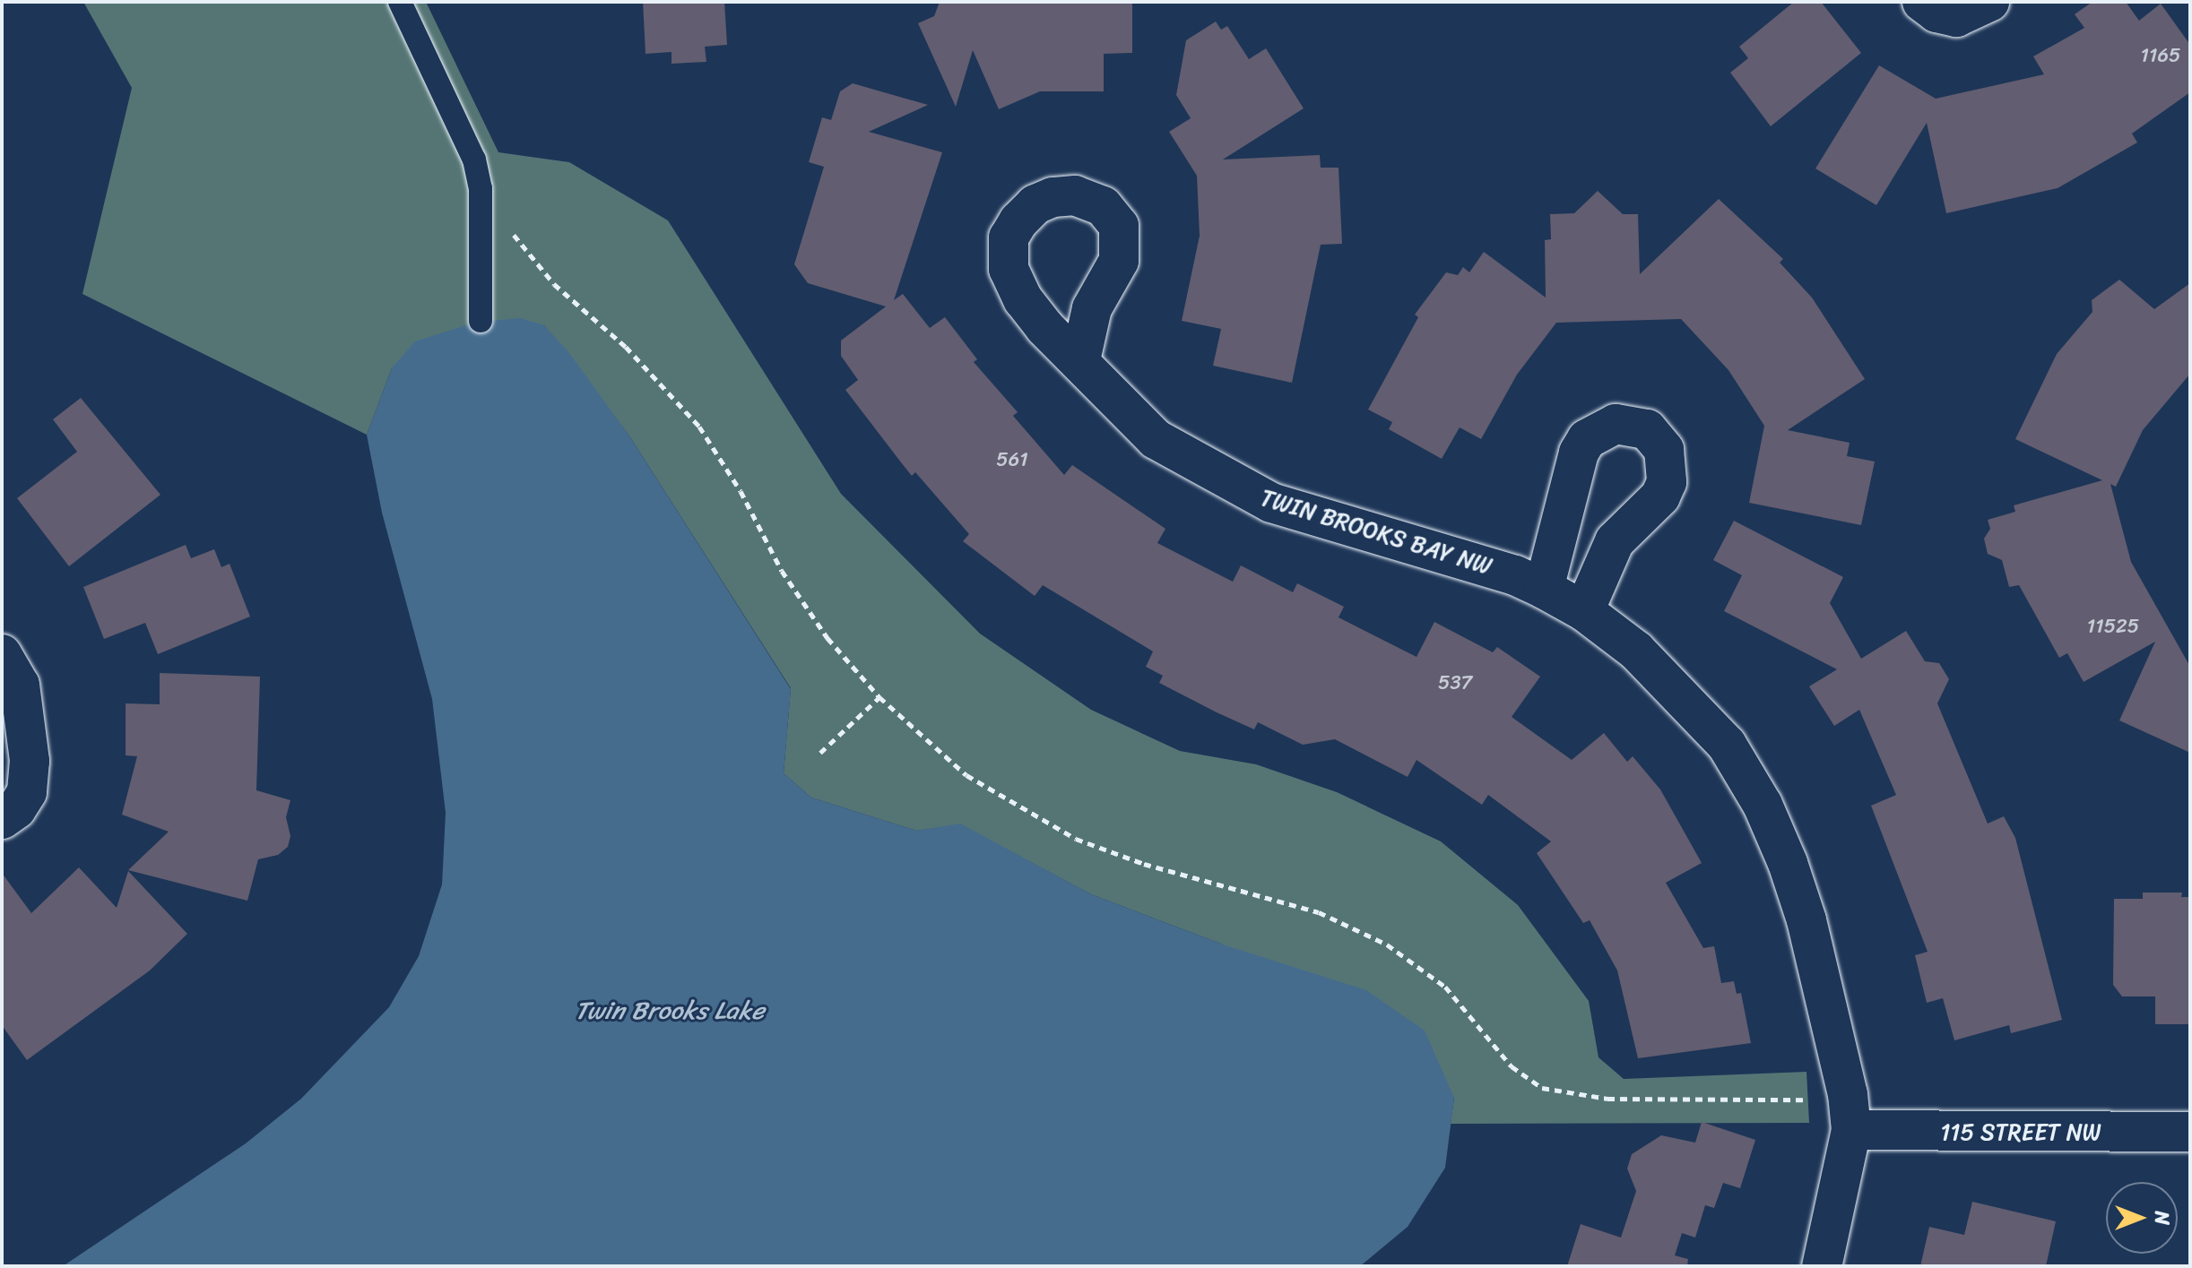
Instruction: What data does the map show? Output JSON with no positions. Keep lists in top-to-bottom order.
{
  "streets": {
    "street": ["TWIN BROOKS BAY NW", "115 STREET NW"]
  },
  "crossings": [
    ["TWIN BROOKS BAY NW", "115 STREET NW"]
  ],
  "water": ["Twin Brooks Lake"],
  "house_numbers": [
    "1165",
    "561",
    "11525",
    "537"
  ],
  "north": "right"
}
